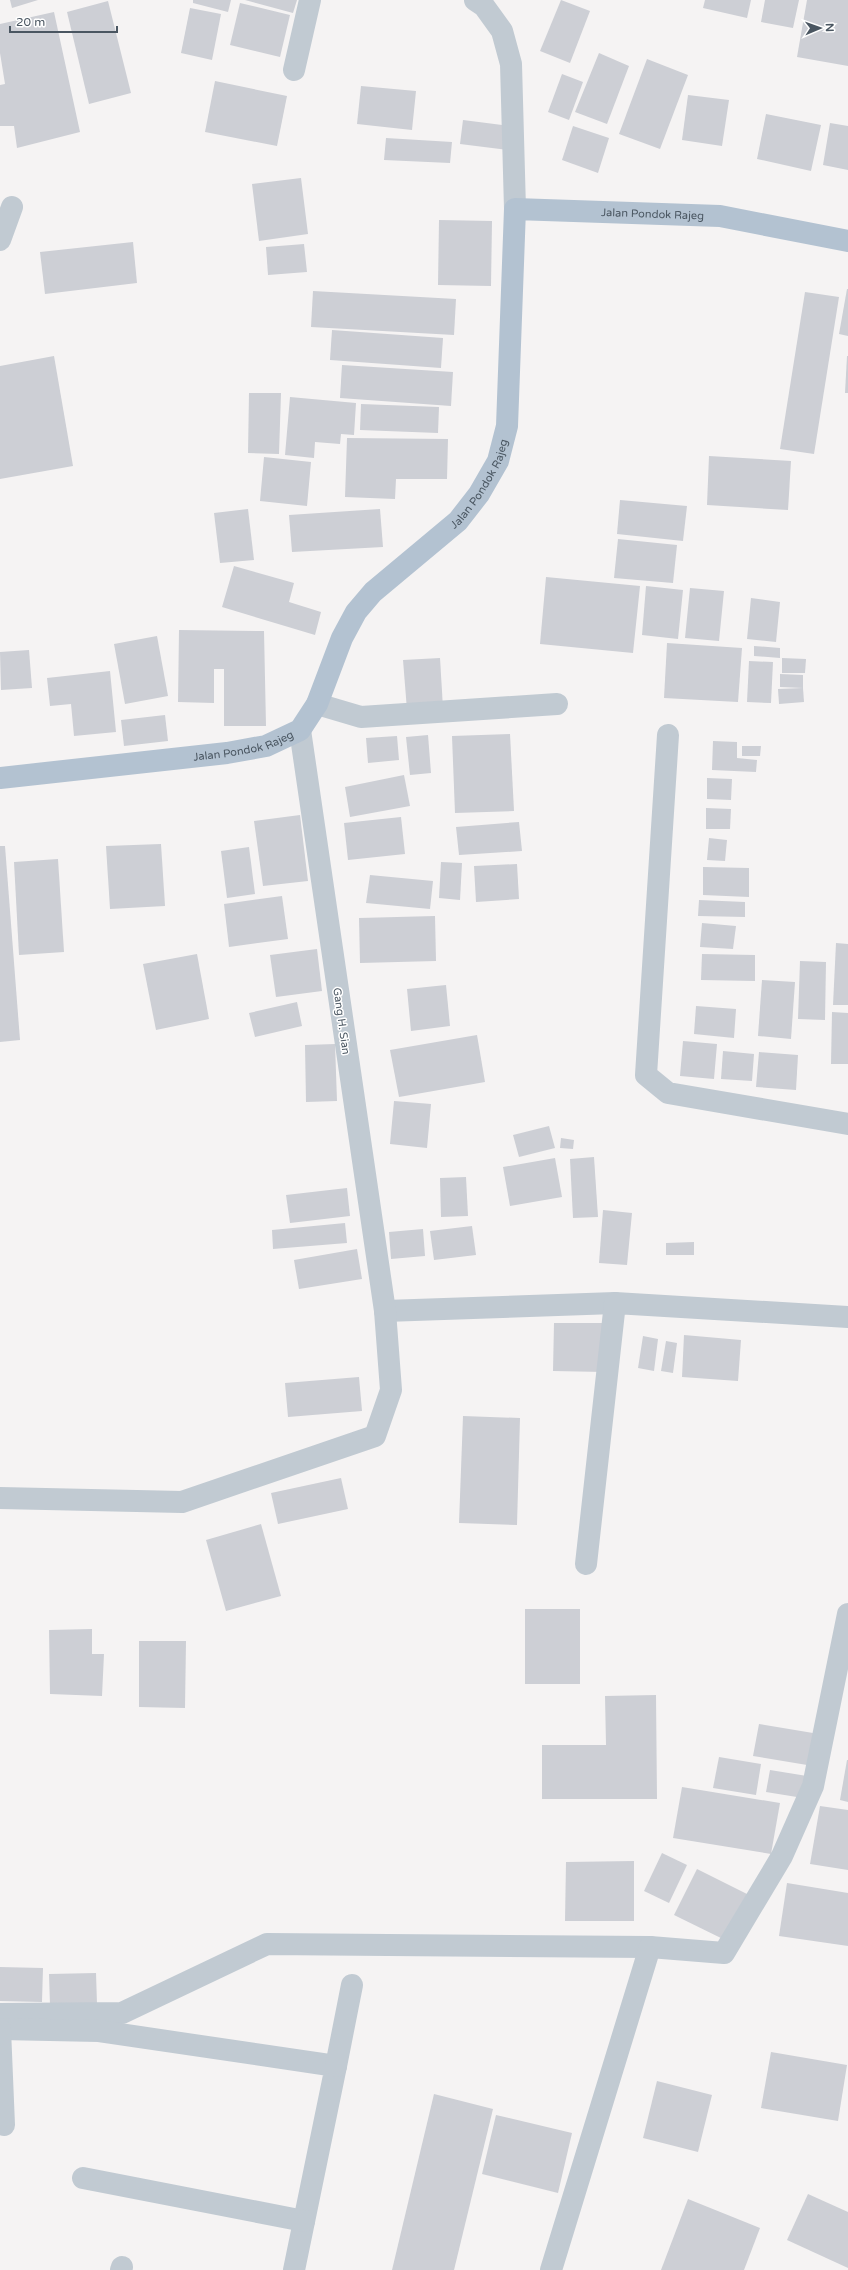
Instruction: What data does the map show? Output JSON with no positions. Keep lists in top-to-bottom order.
{
  "streets": {
    "main road": ["Jalan Pondok Rajeg"],
    "street": ["Gang H. Sian"]
  },
  "crossings": [
    ["Jalan Pondok Rajeg", "Gang H. Sian"]
  ],
  "scale_bar": "20 m",
  "north": "right"
}
